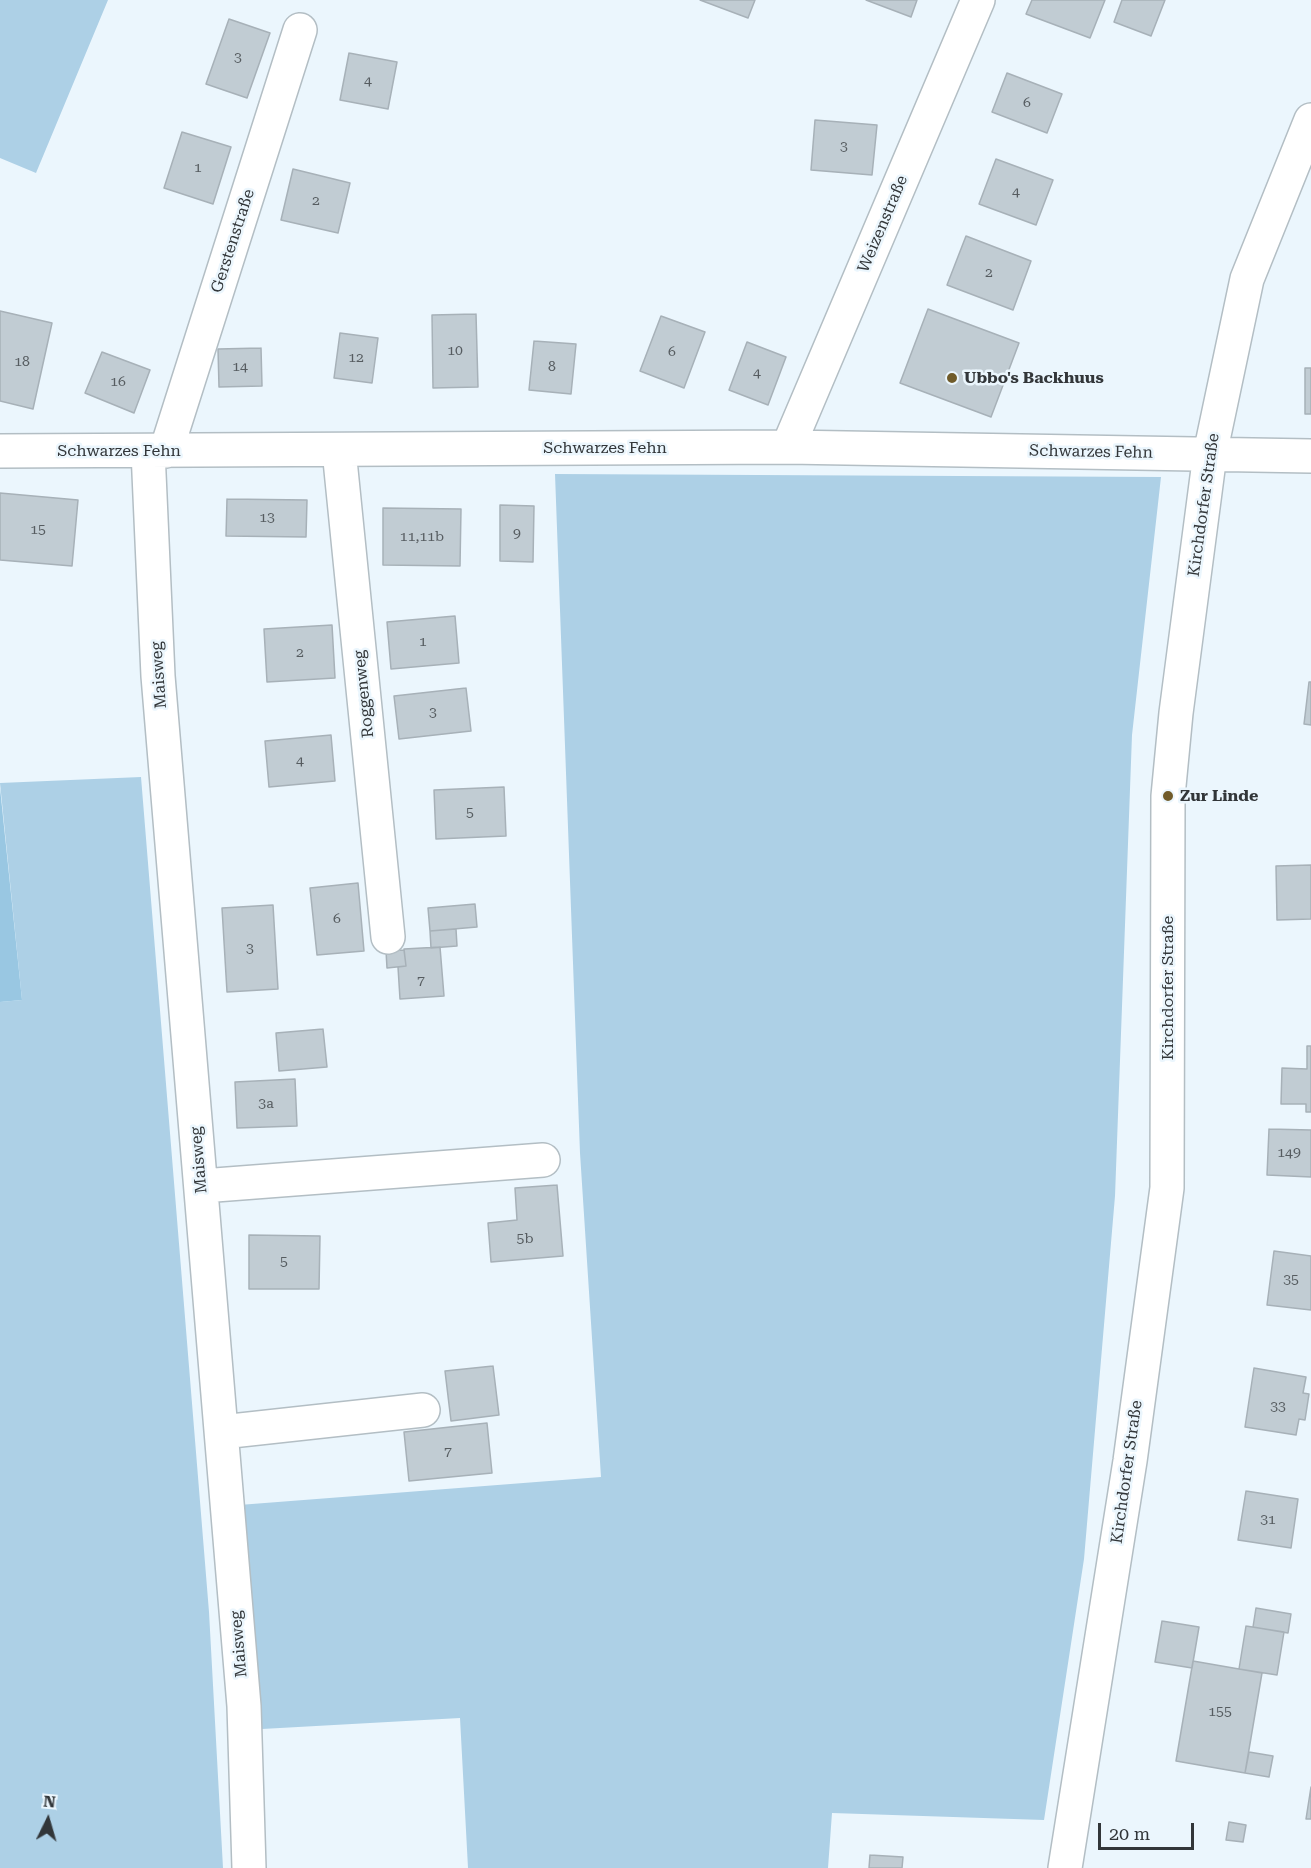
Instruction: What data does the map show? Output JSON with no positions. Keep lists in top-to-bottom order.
{
  "streets": {
    "street": [
      "Weizenstraße",
      "Gerstenstraße",
      "Schwarzes Fehn",
      "Kirchdorfer Straße",
      "Maisweg",
      "Roggenweg"
    ]
  },
  "crossings": [
    ["Weizenstraße", "Schwarzes Fehn"],
    ["Gerstenstraße", "Schwarzes Fehn"],
    ["Gerstenstraße", "Maisweg"],
    ["Schwarzes Fehn", "Kirchdorfer Straße"],
    ["Schwarzes Fehn", "Maisweg"],
    ["Schwarzes Fehn", "Roggenweg"]
  ],
  "places": ["Ubbo's Backhuus", "Zur Linde"],
  "house_numbers": [
    "3",
    "4",
    "6",
    "3",
    "1",
    "4",
    "2",
    "2",
    "10",
    "6",
    "12",
    "18",
    "14",
    "8",
    "4",
    "16",
    "13",
    "15",
    "9",
    "11,11b",
    "1",
    "2",
    "3",
    "4",
    "5",
    "6",
    "3",
    "7",
    "3a",
    "149",
    "5b",
    "5",
    "35",
    "33",
    "7",
    "31",
    "155"
  ],
  "scale_bar": "20 m",
  "north": "top"
}
